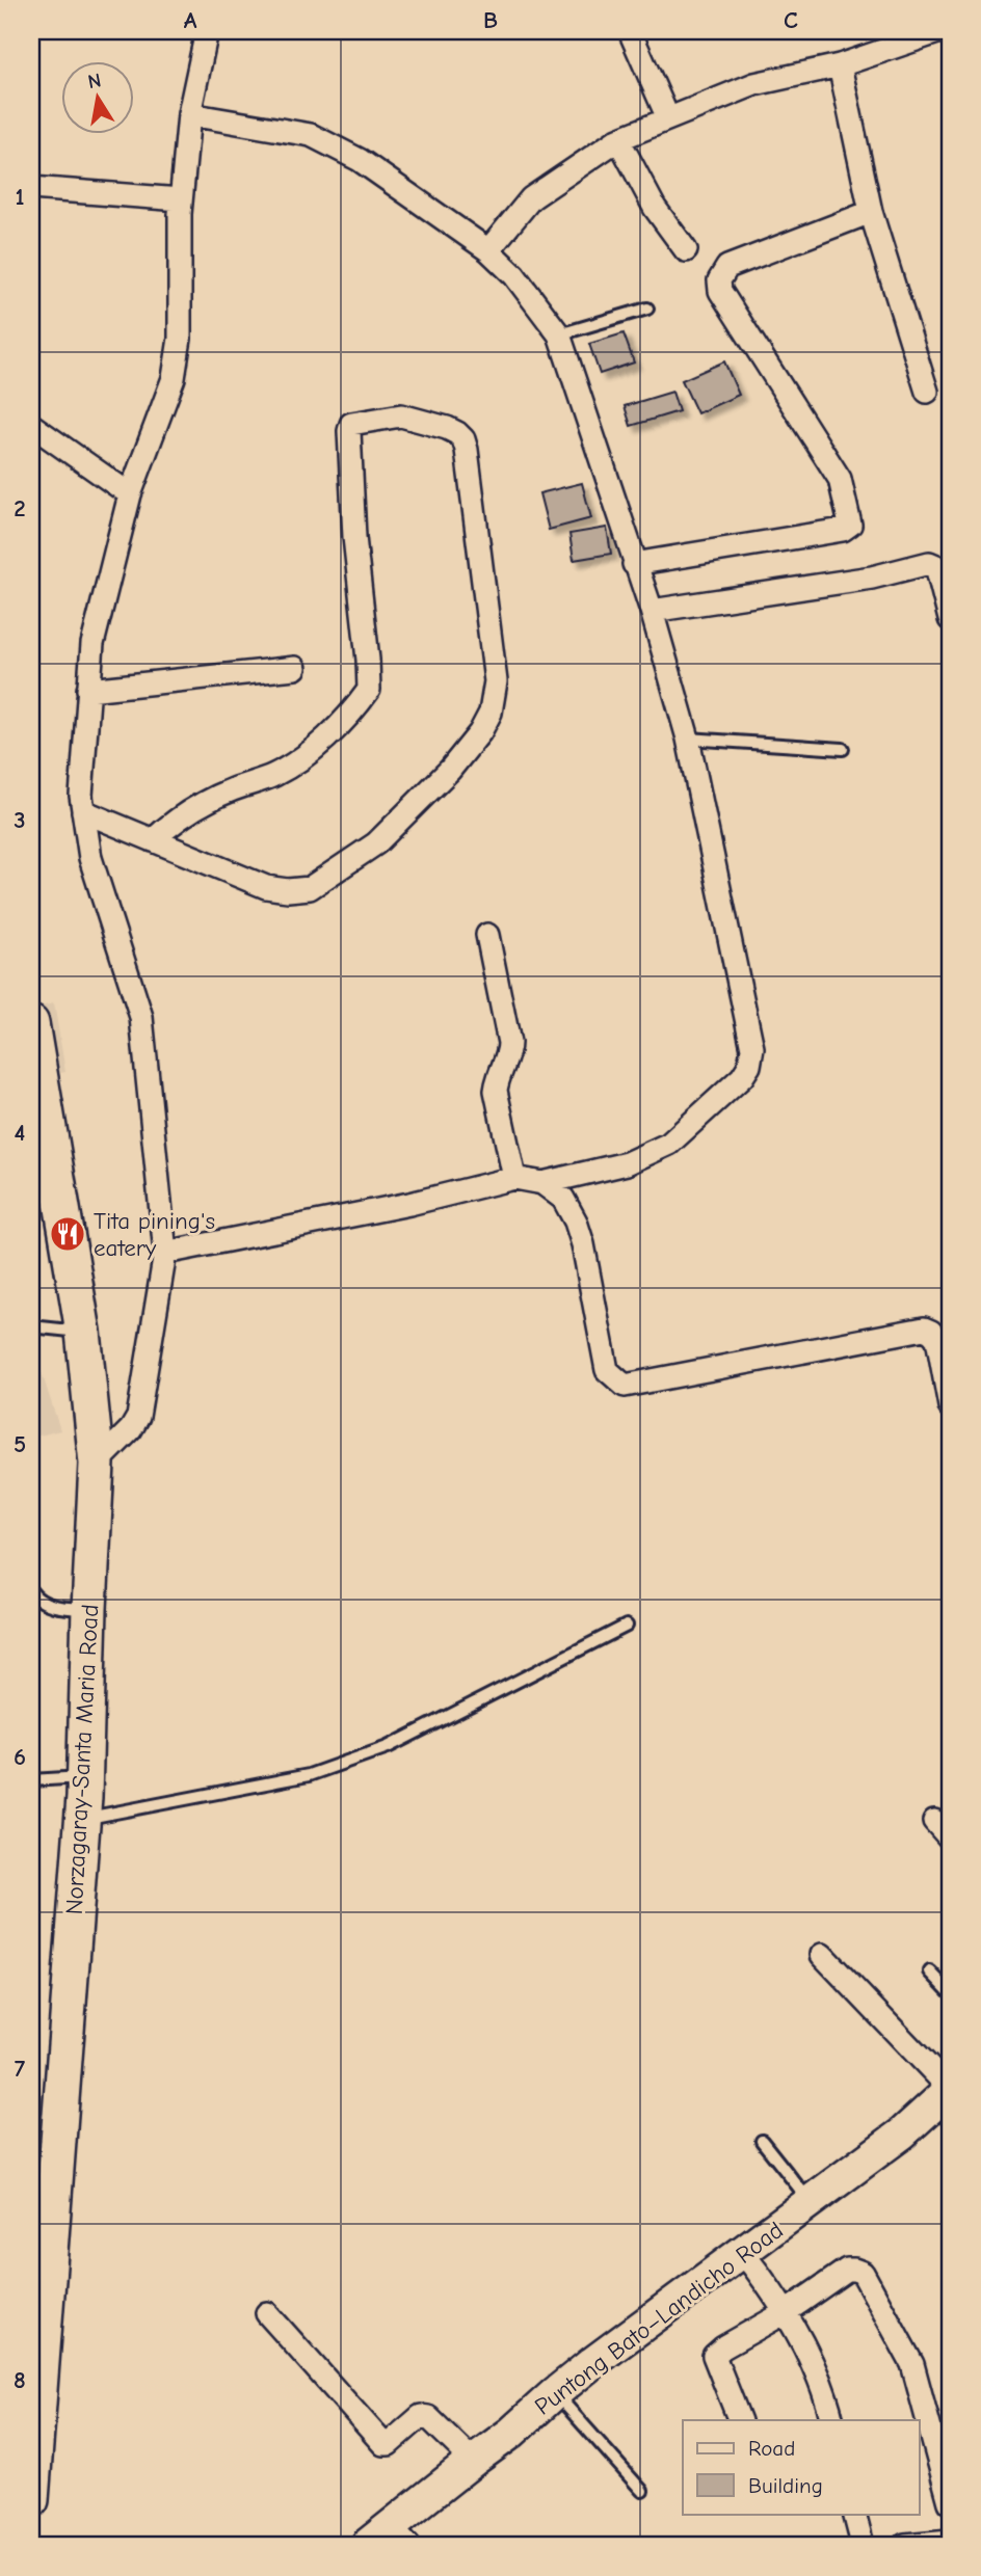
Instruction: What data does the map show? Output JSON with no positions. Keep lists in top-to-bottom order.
{
  "streets": {
    "main road": ["Norzagaray-Santa Maria Road", "Puntong Bato–Landicho Road"]
  },
  "places": {
    "restaurant": ["Tita pining's eatery"]
  },
  "legend": ["Road", "Building"],
  "north": "top",
  "grid": {
    "columns": ["A", "B", "C"],
    "rows": [
      "1",
      "2",
      "3",
      "4",
      "5",
      "6",
      "7",
      "8"
    ]
  }
}
